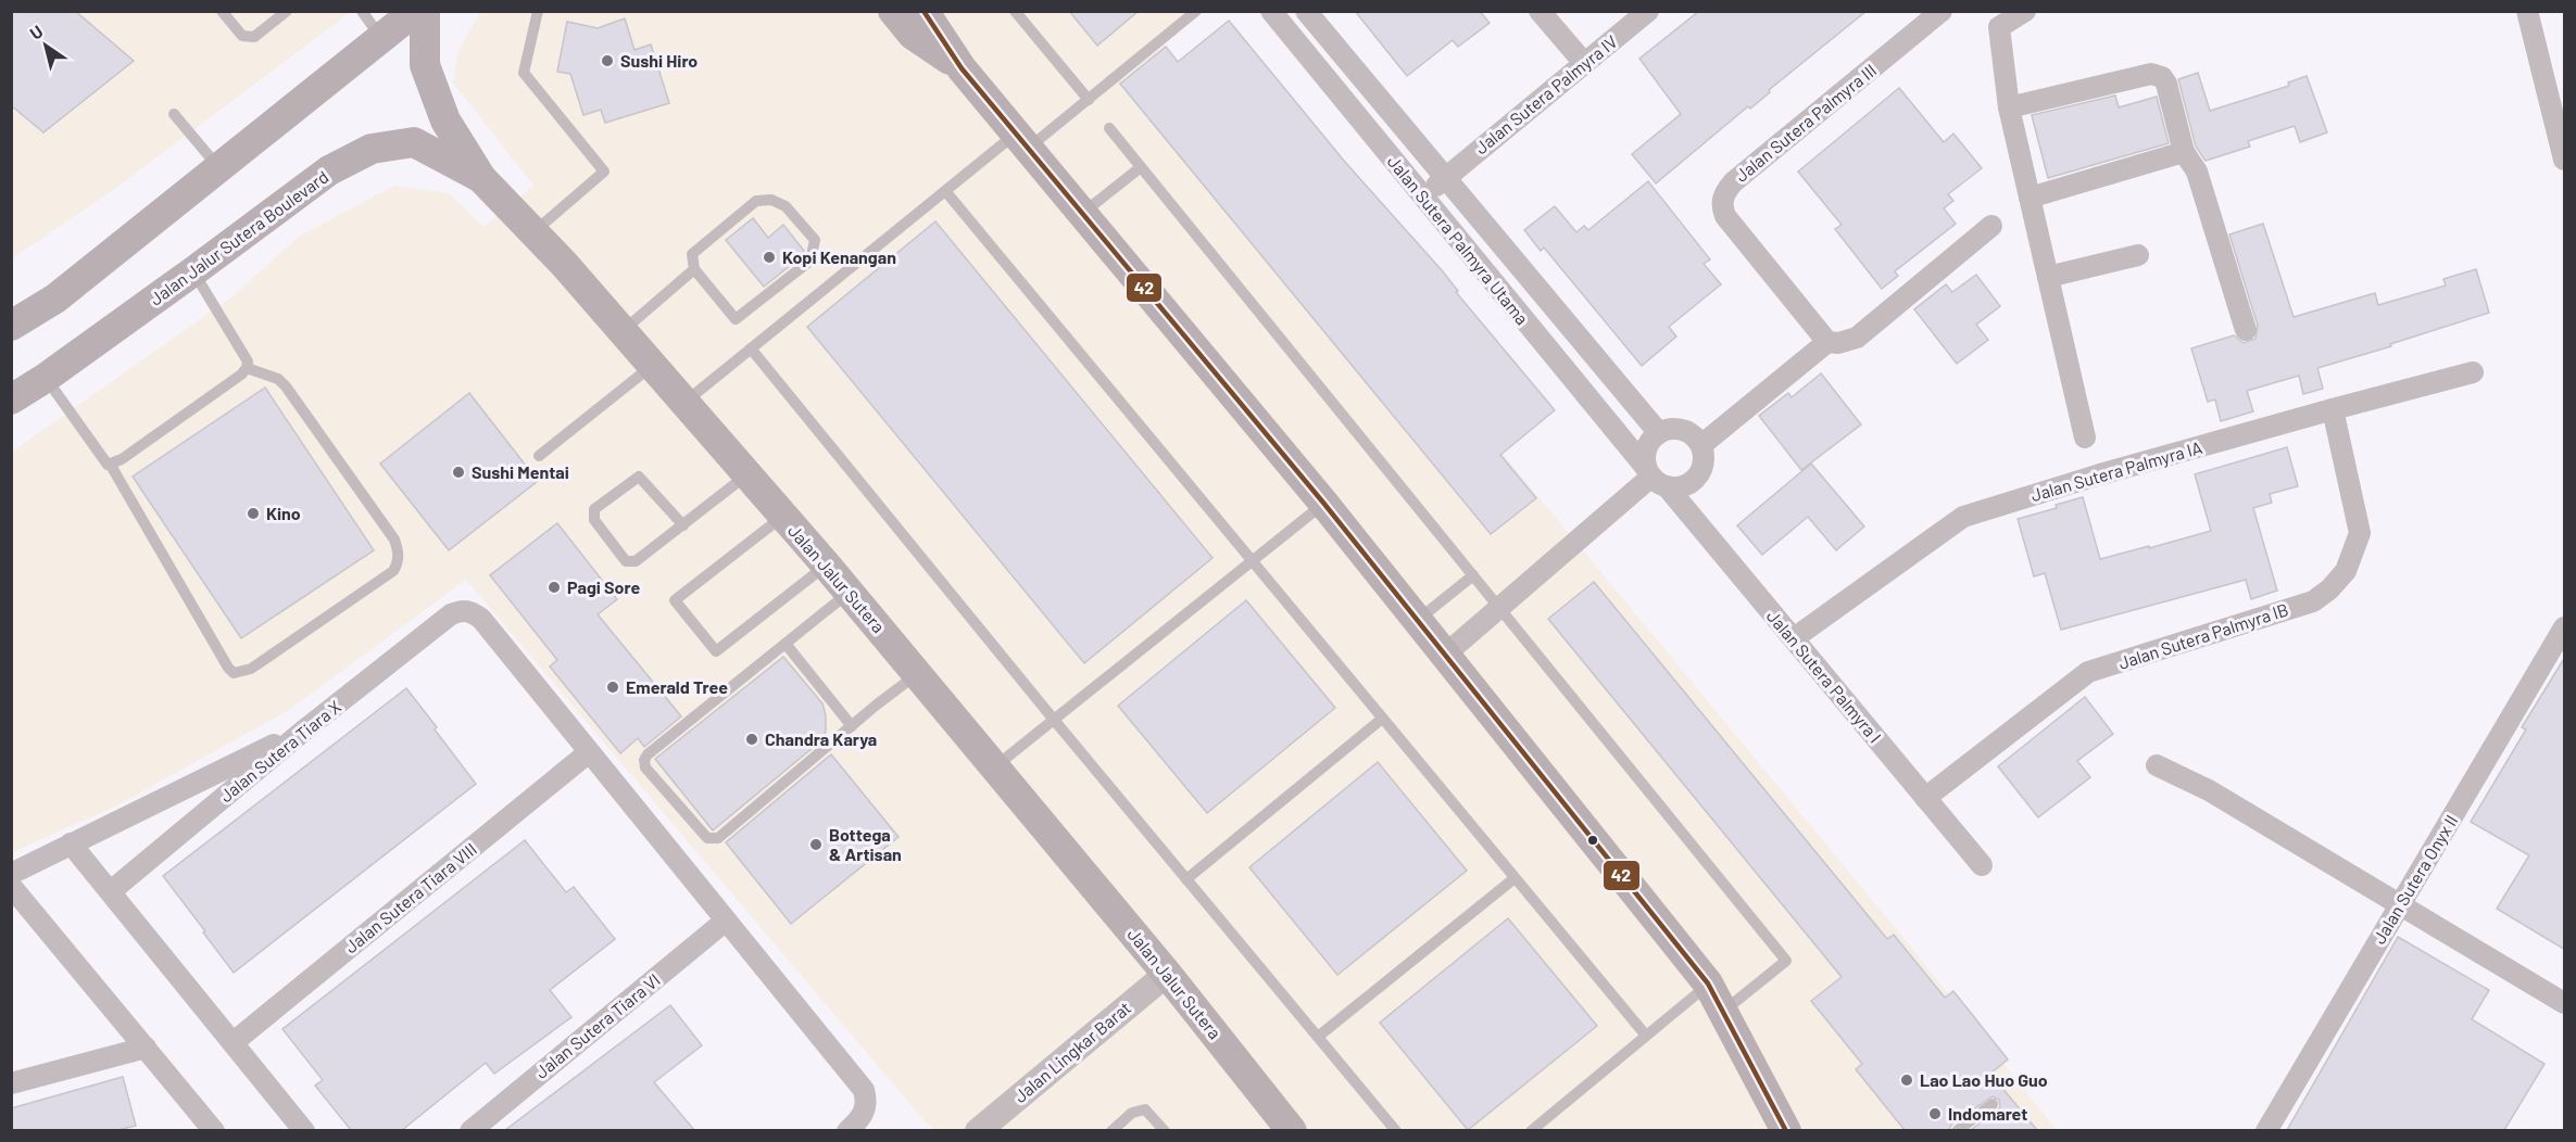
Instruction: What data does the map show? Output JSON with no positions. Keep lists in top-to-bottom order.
{
  "streets": {
    "main road": ["Jalan Jalur Sutera Boulevard", "Jalan Jalur Sutera"],
    "street": [
      "Jalan Sutera Palmyra IV",
      "Jalan Sutera Palmyra III",
      "Jalan Sutera Palmyra Utama",
      "Jalan Sutera Palmyra IA",
      "Jalan Sutera Palmyra IB",
      "Jalan Sutera Palmyra I",
      "Jalan Sutera Tiara X",
      "Jalan Sutera Onyx II",
      "Jalan Sutera Tiara VIII",
      "Jalan Sutera Tiara VI",
      "Jalan Lingkar Barat"
    ]
  },
  "crossings": [
    ["Jalan Sutera Palmyra IV", "Jalan Sutera Palmyra Utama"],
    ["Jalan Jalur Sutera Boulevard", "Jalan Jalur Sutera"],
    ["Jalan Sutera Palmyra Utama", "Jalan Sutera Palmyra I"],
    ["Jalan Sutera Palmyra IA", "Jalan Sutera Palmyra IB"],
    ["Jalan Sutera Palmyra IA", "Jalan Sutera Palmyra I"],
    ["Jalan Jalur Sutera", "Jalan Lingkar Barat"],
    ["Jalan Sutera Palmyra IB", "Jalan Sutera Palmyra I"],
    ["Jalan Sutera Tiara X", "Jalan Sutera Tiara VIII"]
  ],
  "places": [
    "Sushi Hiro",
    "Kopi Kenangan",
    "Sushi Mentai",
    "Kino",
    "Pagi Sore",
    "Emerald Tree",
    "Chandra Karya",
    "Bottega & Artisan",
    "Lao Lao Huo Guo",
    "Indomaret"
  ],
  "lines": ["transit line 42"],
  "north": "top left"
}
